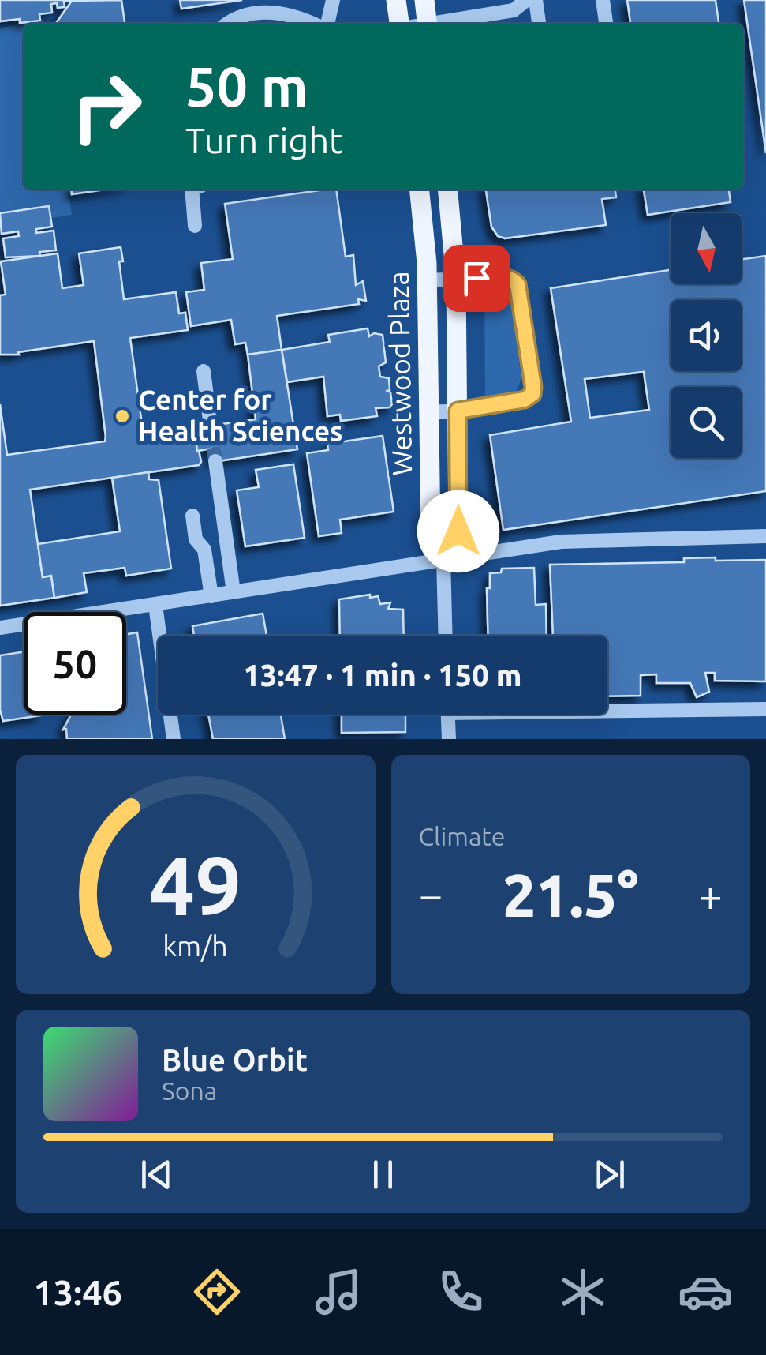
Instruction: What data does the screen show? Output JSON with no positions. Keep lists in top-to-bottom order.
{
  "streets": {
    "main road": ["Westwood Plaza"]
  },
  "places": ["Center for Health Sciences"],
  "north": "bottom",
  "page": {
    "turn": ["50 m", "Turn right"],
    "limit": "50",
    "trip": "13:47 · 1 min · 150 m",
    "tile": "Climate",
    "heat": ["−", "21.5°", "+"],
    "song": ["Blue Orbit", "Sona"],
    "tabs": "13:46",
    "gauge": ["49", "km/h"]
  }
}
